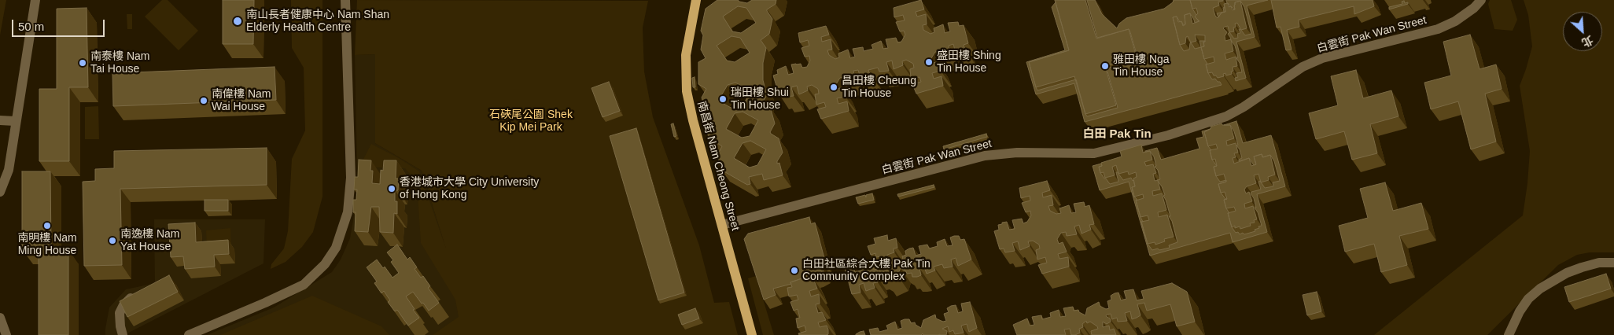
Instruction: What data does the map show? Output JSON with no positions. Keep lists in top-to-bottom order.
{
  "streets": {
    "main road": ["南昌街 Nam Cheong Street"],
    "street": ["白雲街 Pak Wan Street"]
  },
  "crossings": [
    ["白雲街 Pak Wan Street", "南昌街 Nam Cheong Street"]
  ],
  "districts": ["白田 Pak Tin"],
  "parks": ["石硤尾公園 Shek Kip Mei Park"],
  "places": [
    "南山長者健康中心 Nam Shan Elderly Health Centre",
    "盛田樓 Shing Tin House",
    "南泰樓 Nam Tai House",
    "雅田樓 Nga Tin House",
    "昌田樓 Cheung Tin House",
    "瑞田樓 Shui Tin House",
    "南偉樓 Nam Wai House",
    "香港城市大學 City University of Hong Kong",
    "南明樓 Nam Ming House",
    "南逸樓 Nam Yat House",
    "白田社區綜合大樓 Pak Tin Community Complex"
  ],
  "scale_bar": "50 m",
  "north": "bottom right"
}
